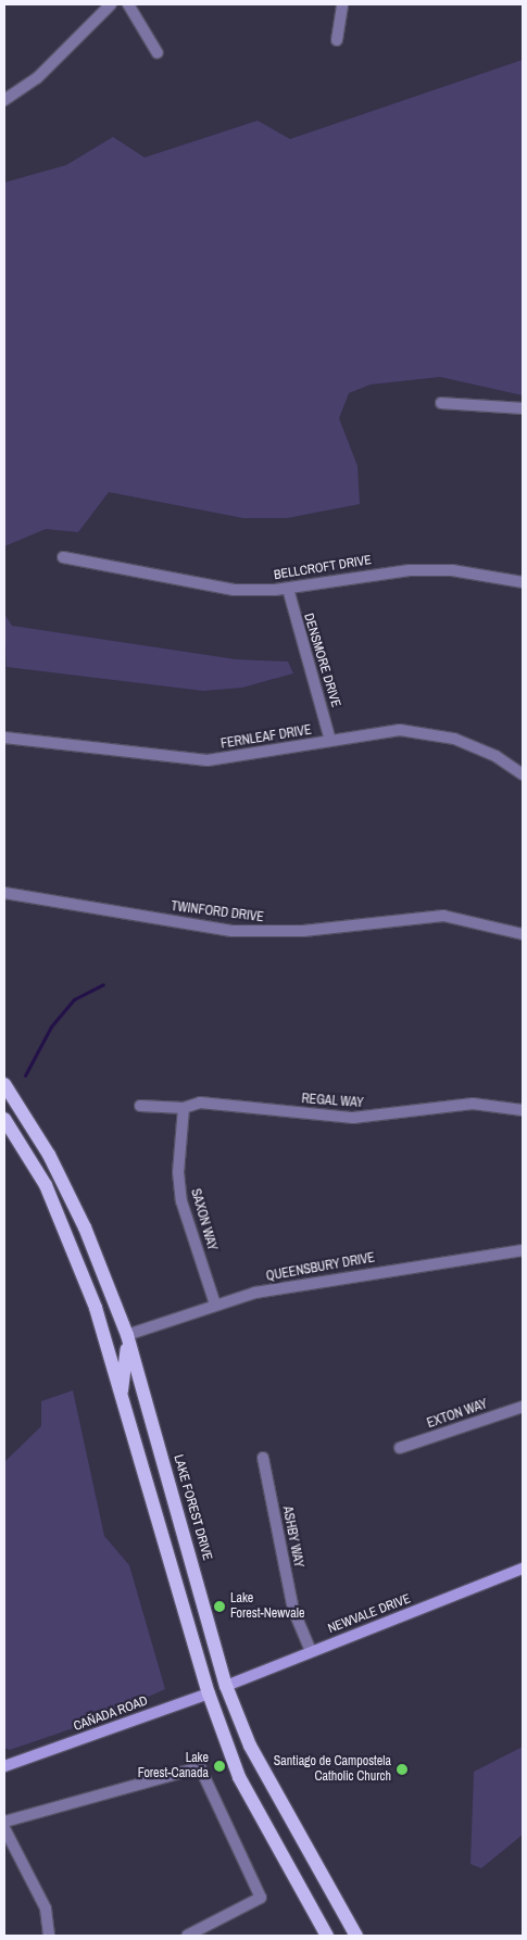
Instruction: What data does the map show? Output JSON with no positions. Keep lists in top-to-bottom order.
{
  "streets": {
    "main road": ["LAKE FOREST DRIVE"],
    "street": [
      "BELLCROFT DRIVE",
      "DENSMORE DRIVE",
      "FERNLEAF DRIVE",
      "TWINFORD DRIVE",
      "REGAL WAY",
      "SAXON WAY",
      "QUEENSBURY DRIVE",
      "EXTON WAY",
      "ASHBY WAY",
      "NEWVALE DRIVE",
      "CAÑADA ROAD"
    ]
  },
  "crossings": [
    ["BELLCROFT DRIVE", "DENSMORE DRIVE"],
    ["DENSMORE DRIVE", "FERNLEAF DRIVE"],
    ["REGAL WAY", "SAXON WAY"],
    ["SAXON WAY", "QUEENSBURY DRIVE"],
    ["QUEENSBURY DRIVE", "LAKE FOREST DRIVE"],
    ["LAKE FOREST DRIVE", "NEWVALE DRIVE"],
    ["LAKE FOREST DRIVE", "CAÑADA ROAD"],
    ["ASHBY WAY", "NEWVALE DRIVE"],
    ["NEWVALE DRIVE", "CAÑADA ROAD"]
  ],
  "places": ["Lake Forest-Newvale", "Lake Forest-Canada", "Santiago de Campostela Catholic Church"]
}
